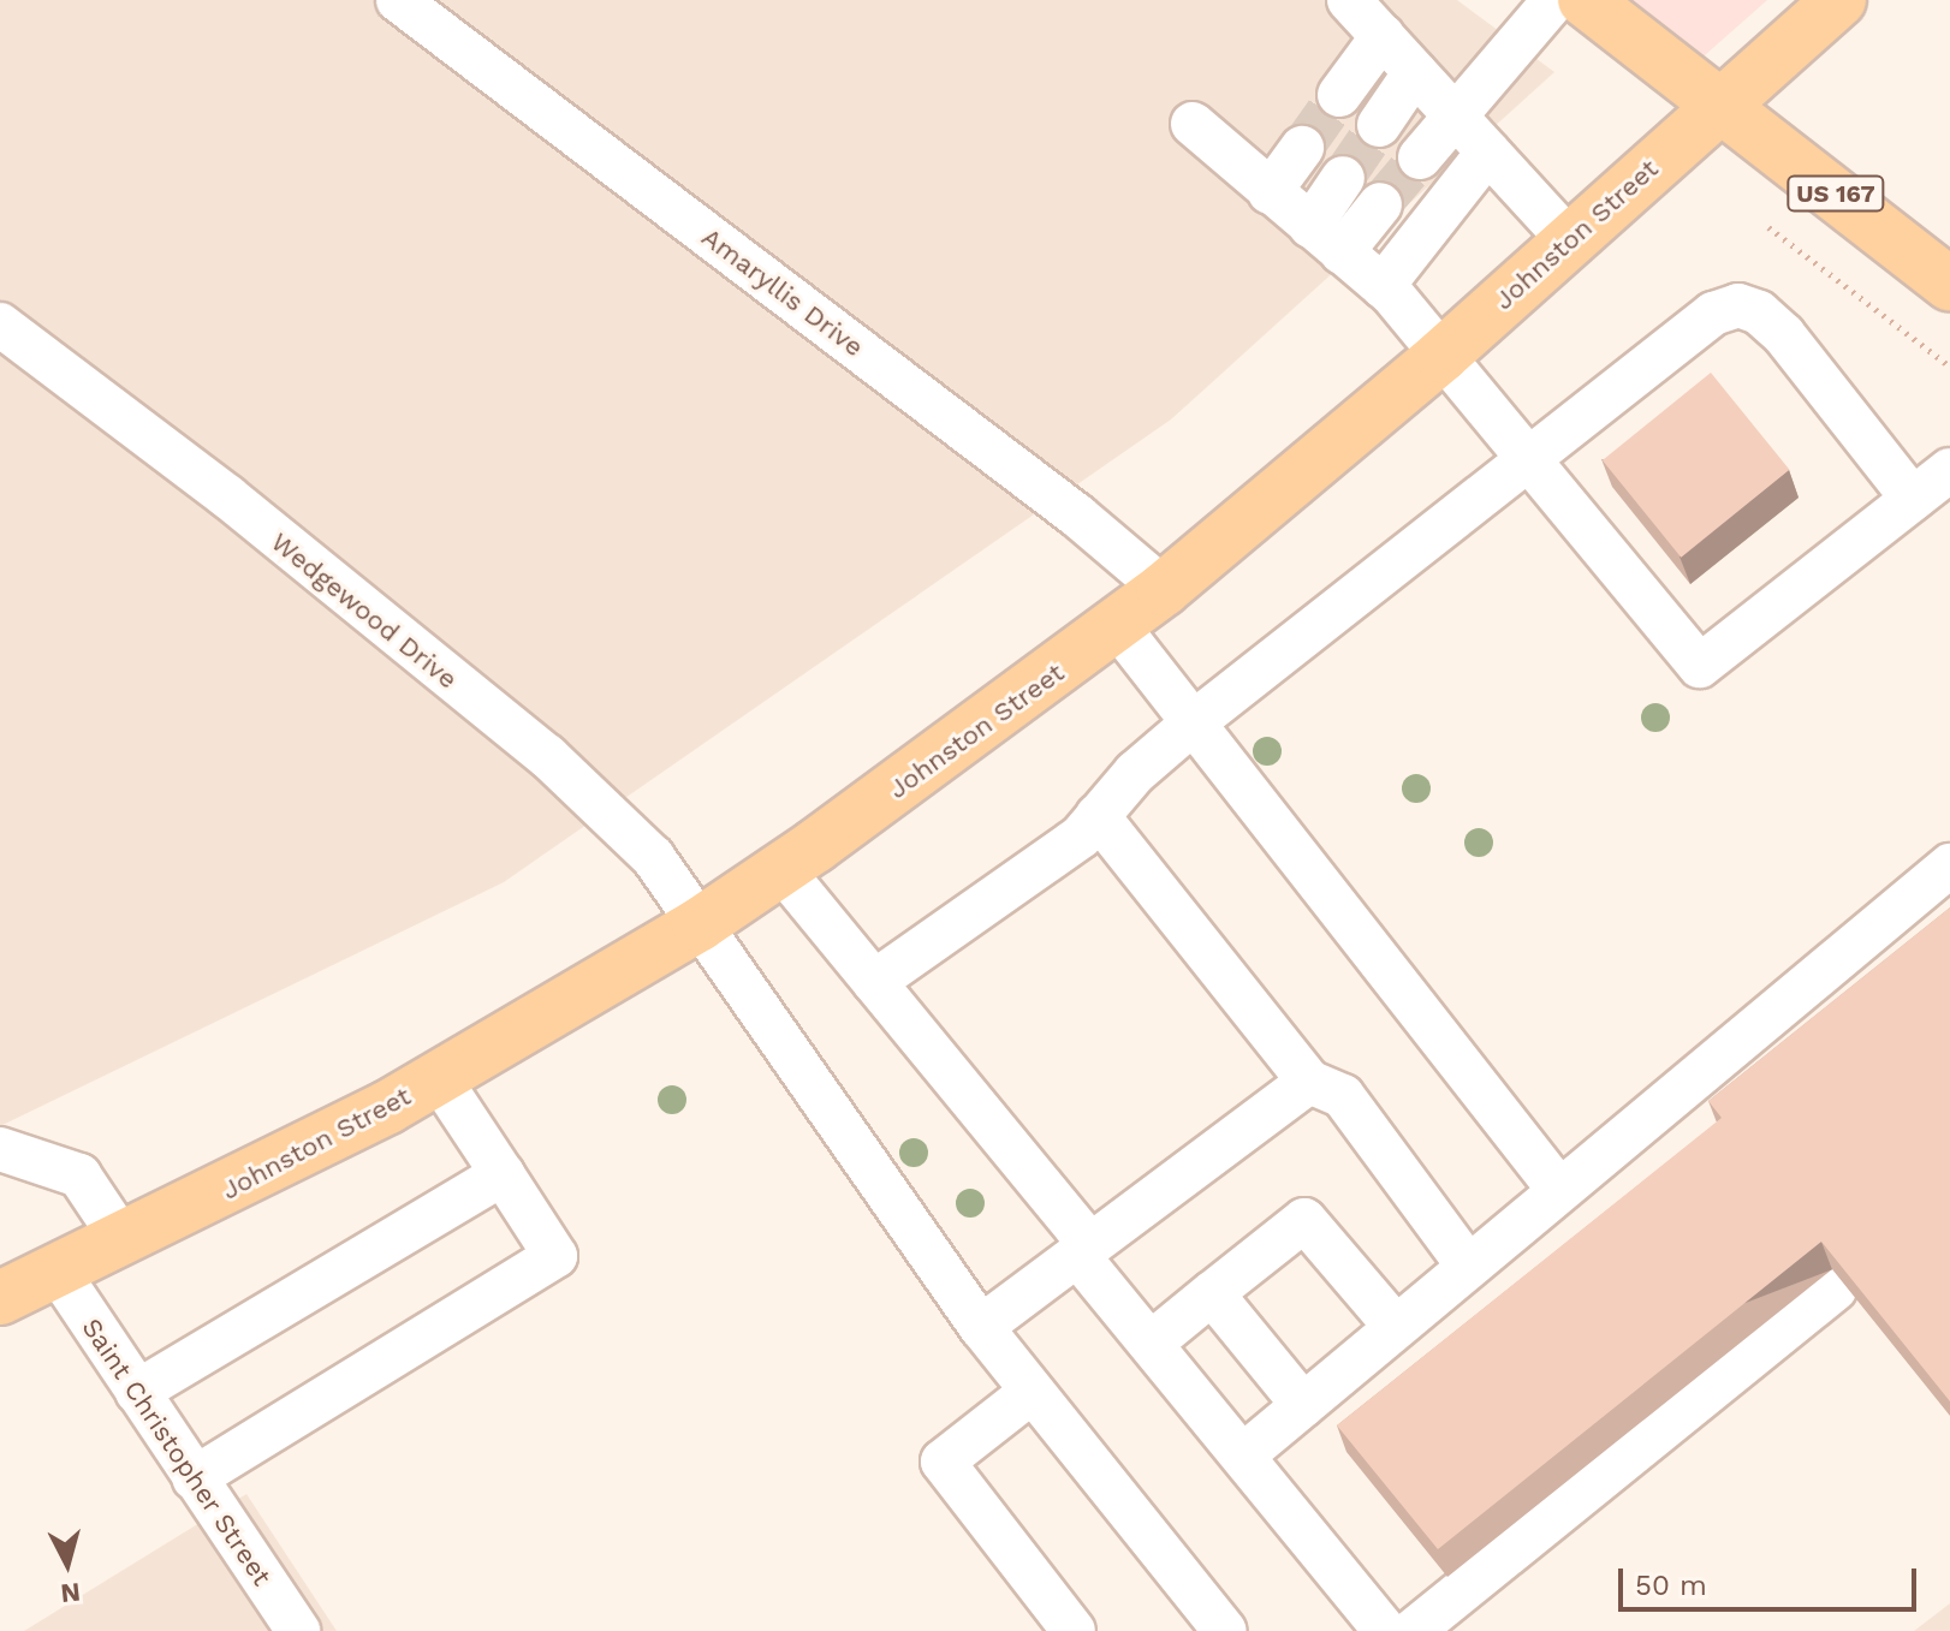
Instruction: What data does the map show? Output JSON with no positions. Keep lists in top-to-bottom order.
{
  "streets": {
    "main road": ["US 167", "Johnston Street"],
    "street": ["Amaryllis Drive", "Wedgewood Drive", "Saint Christopher Street"]
  },
  "crossings": [
    ["US 167", "Johnston Street"],
    ["Johnston Street", "Amaryllis Drive"],
    ["Johnston Street", "Wedgewood Drive"],
    ["Johnston Street", "Saint Christopher Street"]
  ],
  "scale_bar": "50 m",
  "north": "bottom"
}
